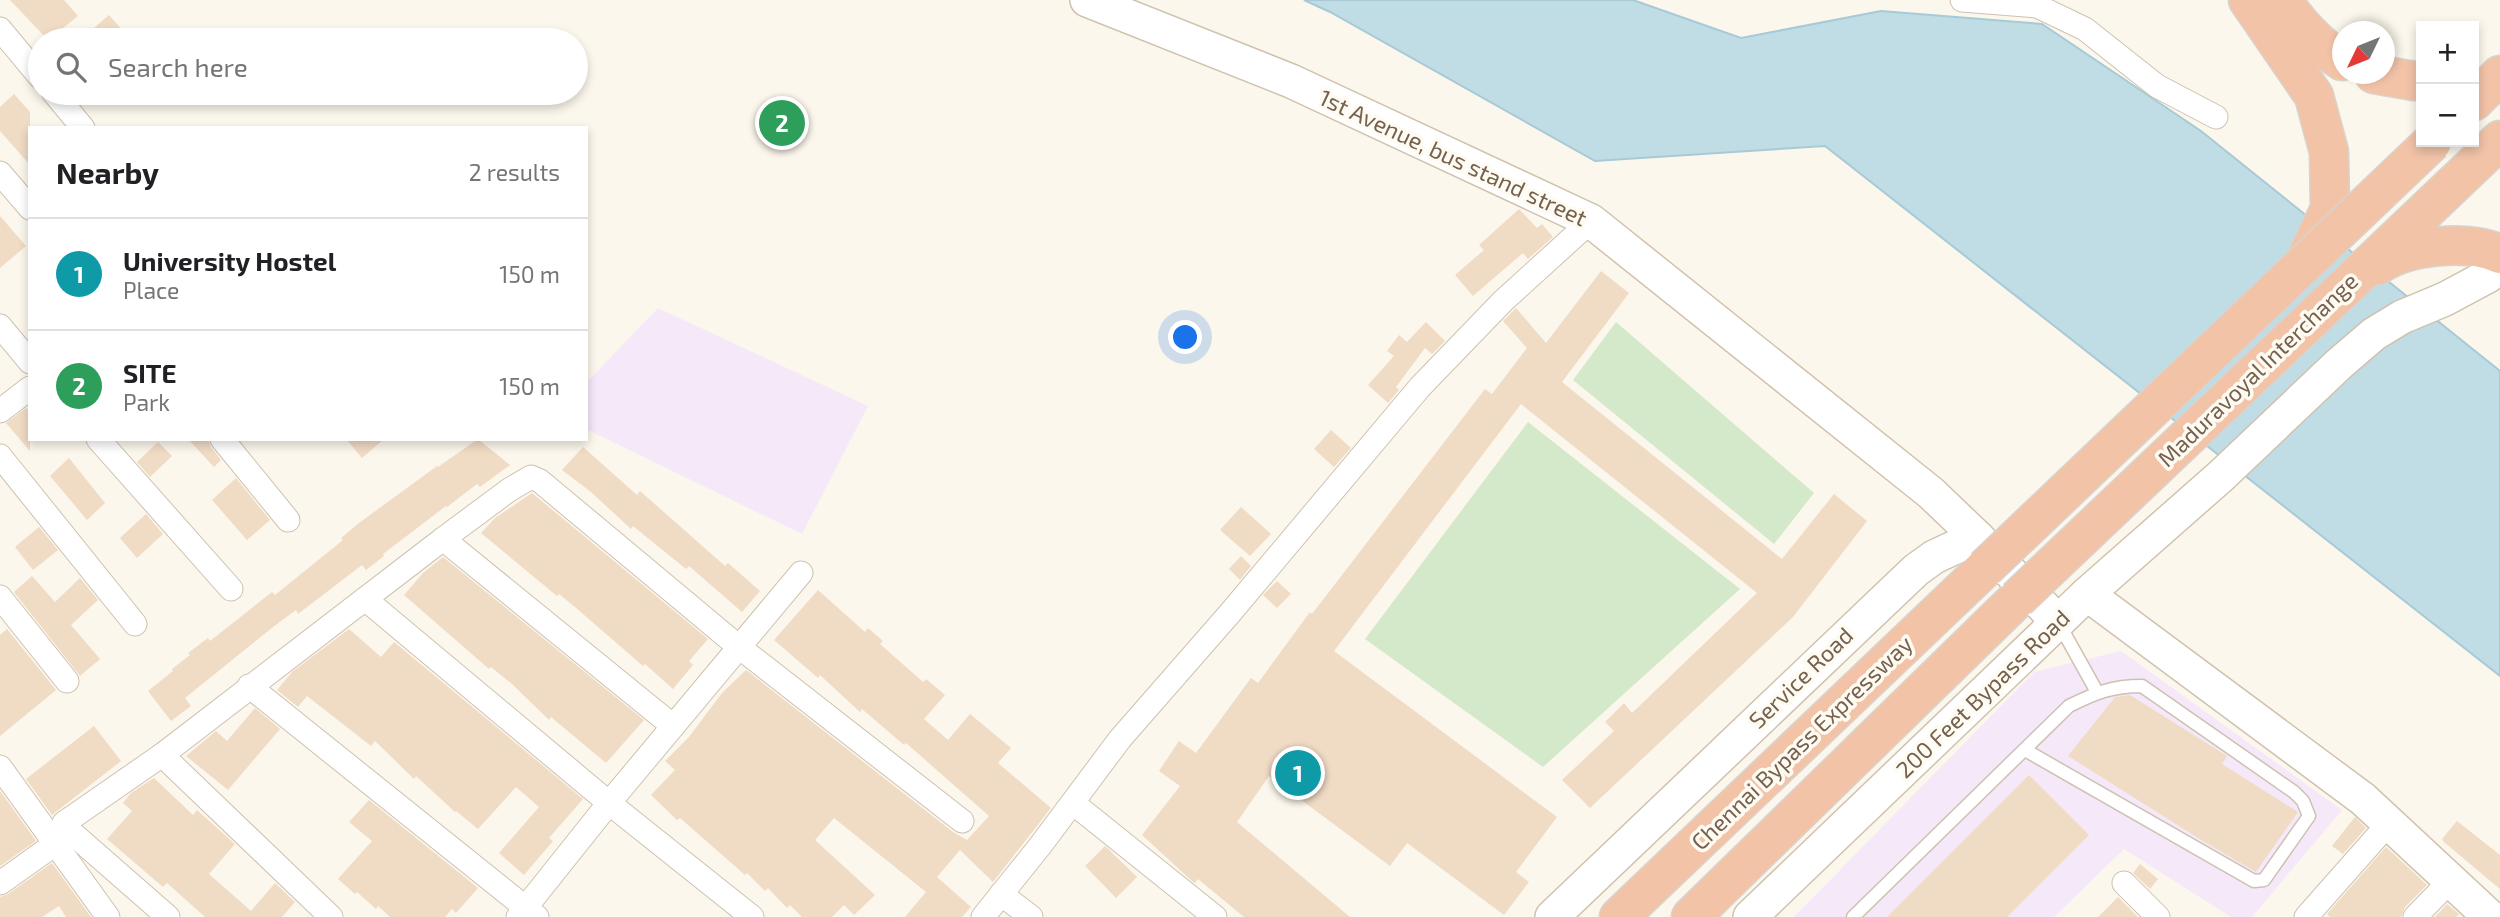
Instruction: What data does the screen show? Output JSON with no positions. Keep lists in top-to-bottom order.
{
  "streets": {
    "highway": ["Maduravoyal Interchange", "Chennai Bypass Expressway"],
    "street": ["1st Avenue, bus stand street", "Service Road", "200 Feet Bypass Road"]
  },
  "crossings": [
    ["1st Avenue, bus stand street", "Maduravoyal Interchange"],
    ["1st Avenue, bus stand street", "Service Road"],
    ["1st Avenue, bus stand street", "Chennai Bypass Expressway"],
    ["Maduravoyal Interchange", "Service Road"],
    ["Maduravoyal Interchange", "Chennai Bypass Expressway"],
    ["Service Road", "Chennai Bypass Expressway"]
  ],
  "north": "bottom left",
  "page": {
    "map_buttons": ["+", "−"],
    "search": "Search here",
    "pins": ["2", "1"],
    "heading": ["Nearby", "2 results"],
    "list": [
      {
        "mark": "1",
        "name": "University Hostel",
        "note": "Place",
        "value": "150 m"
      },
      {
        "mark": "2",
        "name": "SITE",
        "note": "Park",
        "value": "150 m"
      }
    ]
  }
}
